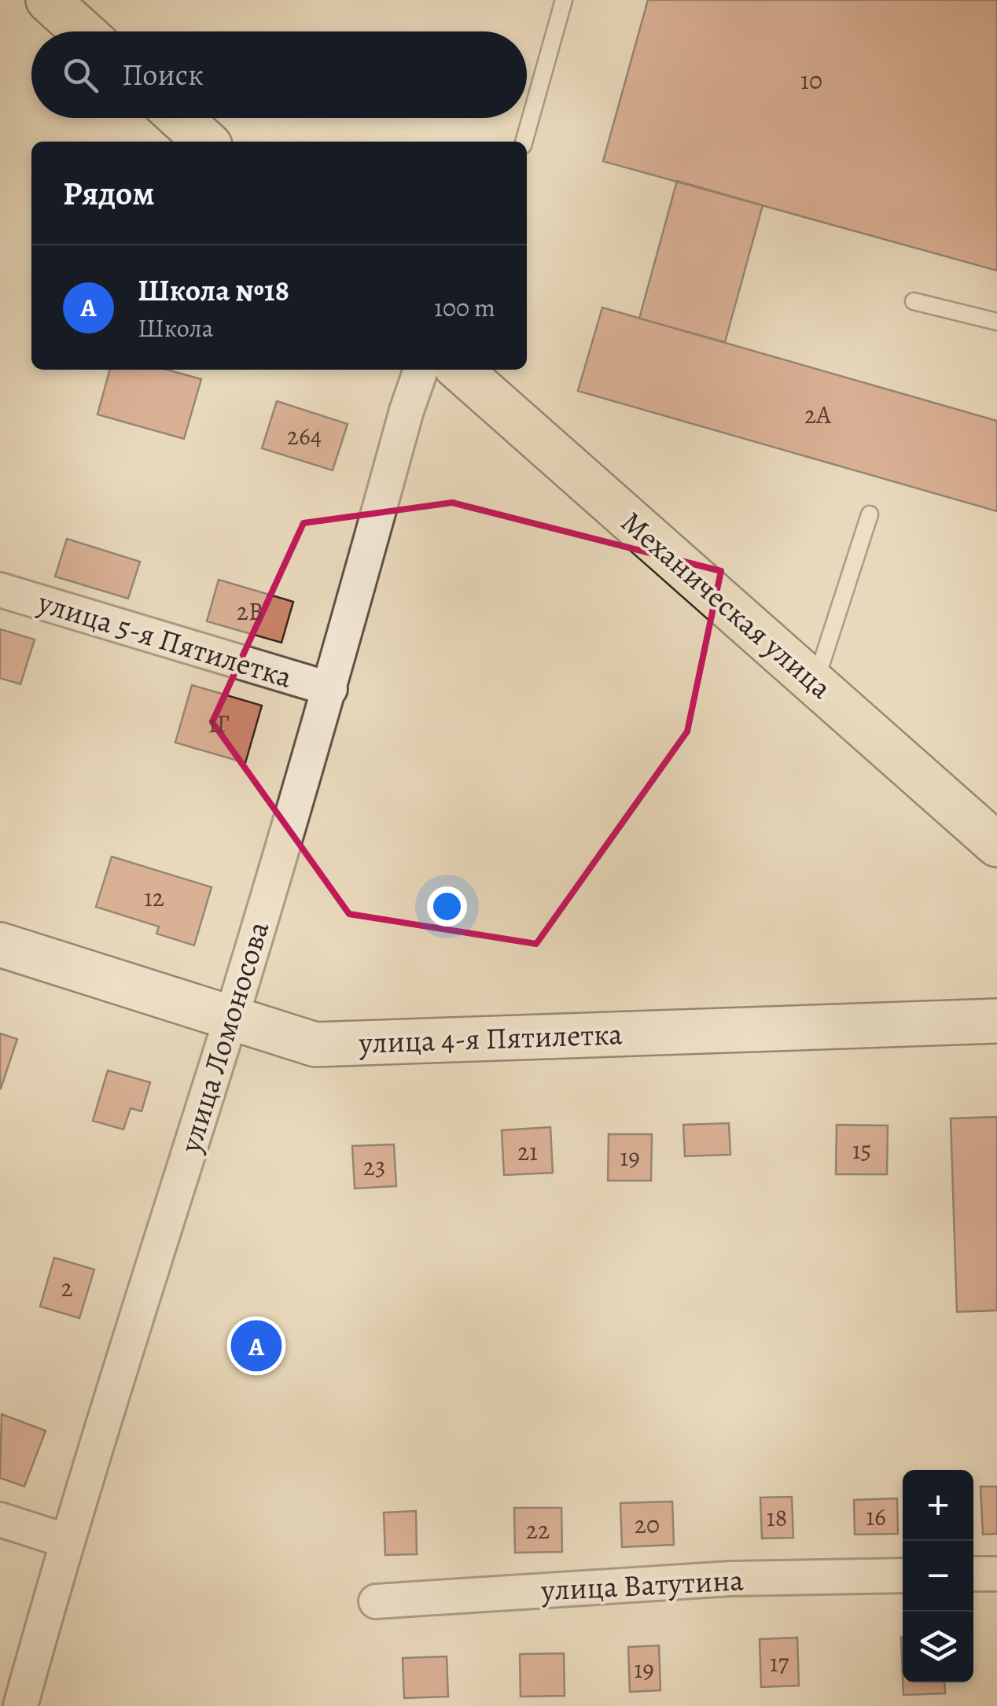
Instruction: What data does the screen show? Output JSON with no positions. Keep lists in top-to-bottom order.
{
  "streets": {
    "main road": ["Механическая улица"],
    "street": [
      "улица 5-я Пятилетка",
      "улица Ломоносова",
      "улица 4-я Пятилетка",
      "улица Ватутина"
    ]
  },
  "crossings": [
    ["улица 5-я Пятилетка", "улица Ломоносова"],
    ["улица Ломоносова", "улица 4-я Пятилетка"]
  ],
  "house_numbers": [
    "10",
    "2А",
    "264",
    "2В",
    "1Г",
    "12",
    "15",
    "21",
    "19",
    "23",
    "2",
    "16",
    "18",
    "20",
    "22",
    "17",
    "19"
  ],
  "page": {
    "search": "Поиск",
    "heading": "Рядом",
    "list": [
      {
        "mark": "A",
        "name": "Школа №18",
        "note": "Школа",
        "value": "100 m"
      }
    ],
    "pins": "A",
    "map_buttons": ["+", "−"]
  }
}
